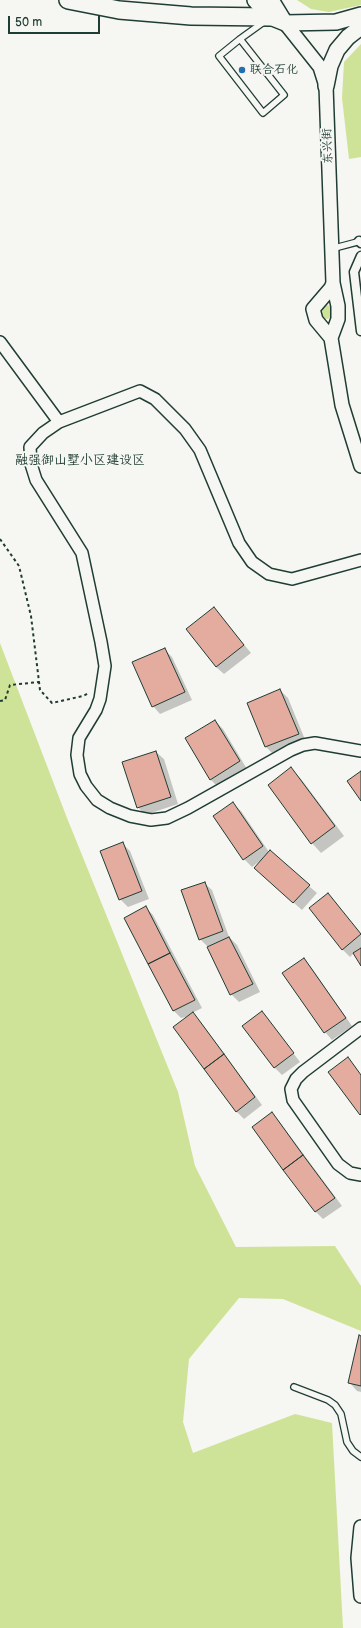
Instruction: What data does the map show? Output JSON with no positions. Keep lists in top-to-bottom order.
{
  "streets": {
    "main road": ["东兴街"]
  },
  "districts": ["融强御山墅小区建设区"],
  "places": ["联合石化"],
  "scale_bar": "50 m"
}
